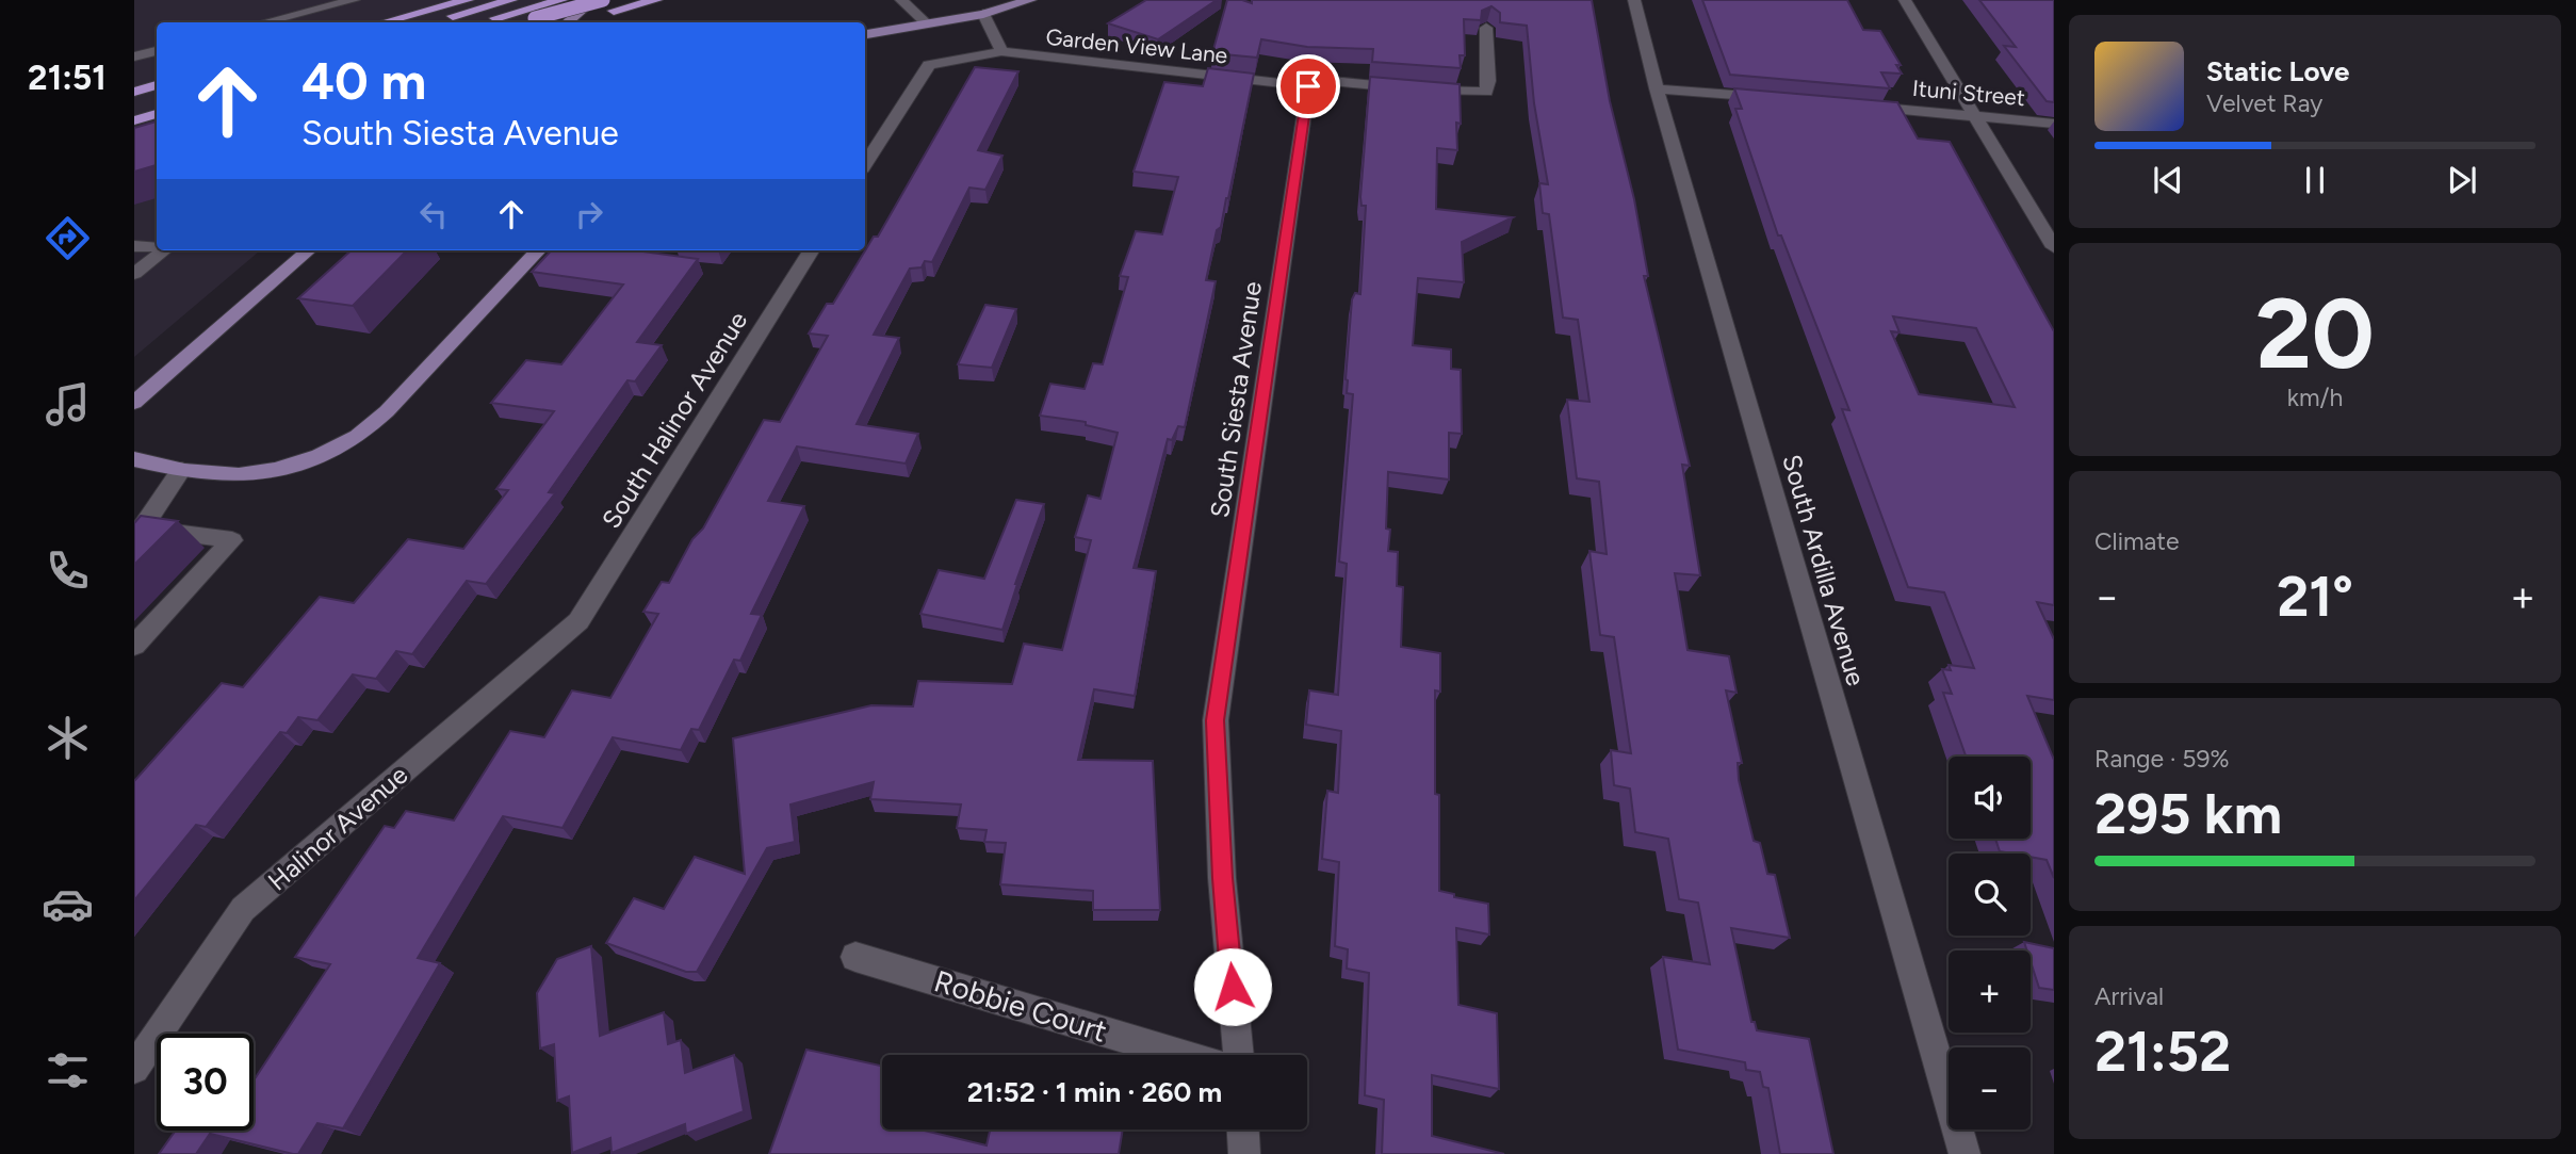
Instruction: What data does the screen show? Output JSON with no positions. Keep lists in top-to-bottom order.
{
  "streets": {
    "street": [
      "Garden View Lane",
      "Ituni Street",
      "South Siesta Avenue",
      "South Halinor Avenue",
      "South Ardilla Avenue",
      "Halinor Avenue",
      "Robbie Court"
    ]
  },
  "crossings": [
    ["Garden View Lane", "South Siesta Avenue"],
    ["South Halinor Avenue", "Halinor Avenue"]
  ],
  "page": {
    "tabs": "21:51",
    "turn": ["40 m", "South Siesta Avenue"],
    "song": ["Static Love", "Velvet Ray"],
    "tile": [
      ["20", "km/h"],
      "Climate",
      ["Range · 59%", "295 km"],
      ["Arrival", "21:52"]
    ],
    "heat": ["−", "21°", "+"],
    "map_buttons": ["+", "−"],
    "limit": "30",
    "trip": "21:52 · 1 min · 260 m"
  }
}
